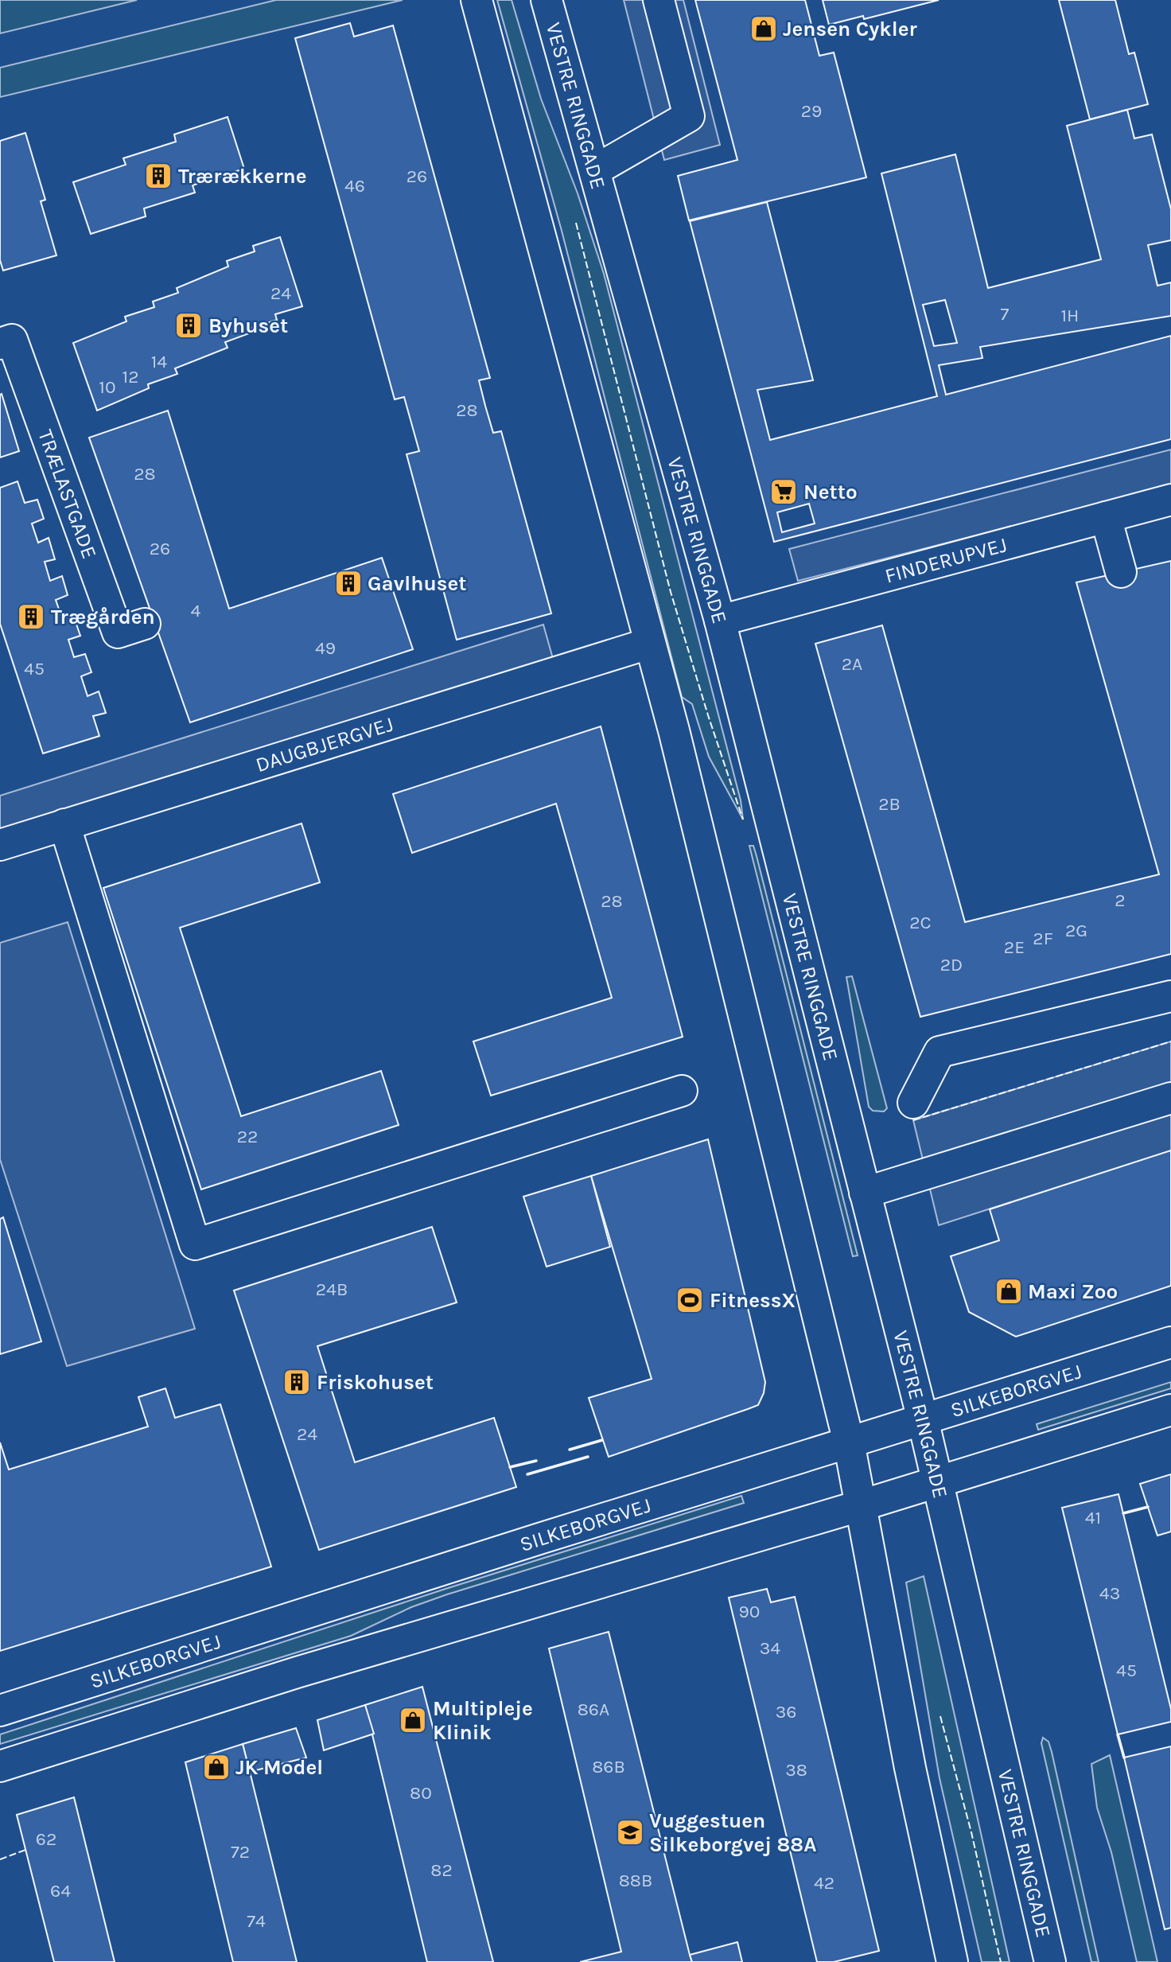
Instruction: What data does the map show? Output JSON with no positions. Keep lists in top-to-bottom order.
{
  "streets": {
    "main road": [
      "VESTRE RINGGADE",
      "TRÆLASTGADE",
      "FINDERUPVEJ",
      "DAUGBJERGVEJ",
      "SILKEBORGVEJ"
    ]
  },
  "crossings": [
    ["VESTRE RINGGADE", "FINDERUPVEJ"],
    ["VESTRE RINGGADE", "SILKEBORGVEJ"]
  ],
  "places": {
    "shop": [
      "Jensen Cykler",
      "Maxi Zoo",
      "Multipleje Klinik",
      "JK Model"
    ],
    "building": [
      "Trærækkerne",
      "Byhuset",
      "Gavlhuset",
      "Trægården",
      "Friskohuset"
    ],
    "supermarket": ["Netto"],
    "sports": ["FitnessX"],
    "school or university": ["Vuggestuen Silkeborgvej 88A"]
  },
  "house_numbers": [
    "29",
    "26",
    "46",
    "24",
    "7",
    "1H",
    "14",
    "12",
    "10",
    "28",
    "28",
    "26",
    "4",
    "49",
    "2A",
    "45",
    "2B",
    "2",
    "28",
    "2C",
    "2G",
    "2F",
    "2E",
    "2D",
    "22",
    "24B",
    "24",
    "41",
    "43",
    "90",
    "34",
    "45",
    "86A",
    "36",
    "86B",
    "38",
    "80",
    "62",
    "72",
    "82",
    "88B",
    "42",
    "64",
    "74"
  ]
}
